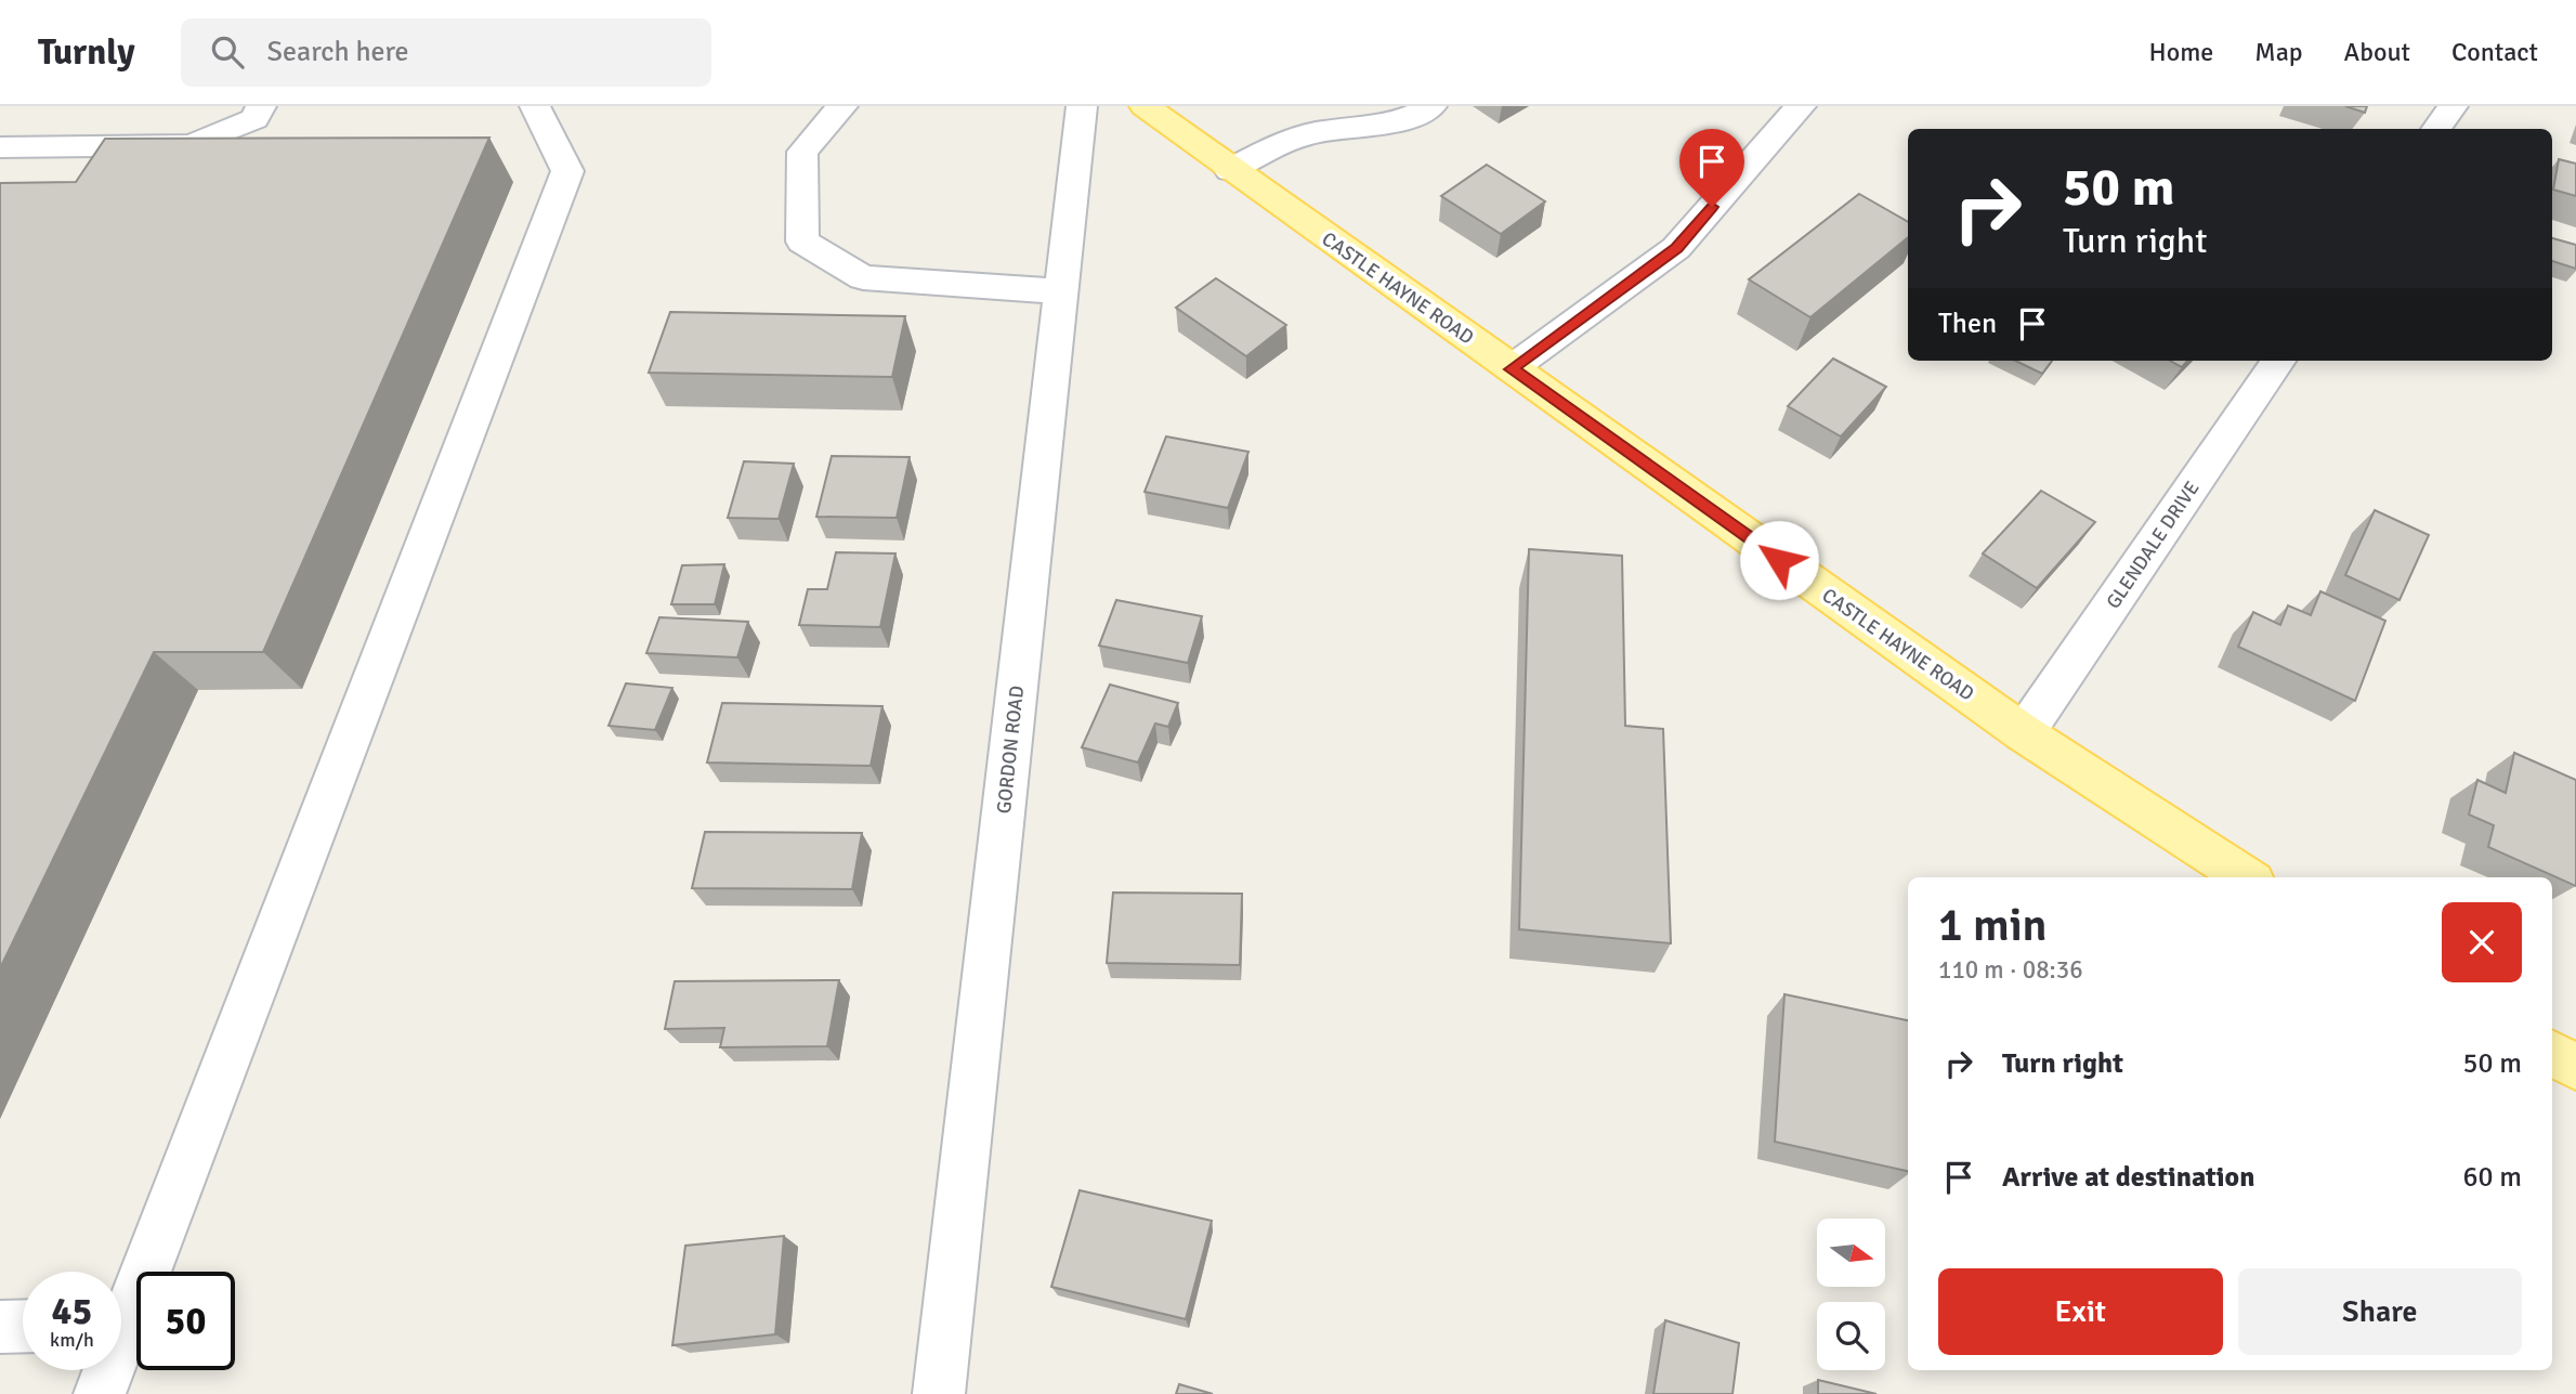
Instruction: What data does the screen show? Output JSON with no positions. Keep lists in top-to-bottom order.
{
  "streets": {
    "main road": ["CASTLE HAYNE ROAD"],
    "street": ["GLENDALE DRIVE", "GORDON ROAD"]
  },
  "crossings": [
    ["CASTLE HAYNE ROAD", "GLENDALE DRIVE"]
  ],
  "north": "right",
  "page": {
    "header": "Turnly",
    "search": "Search here",
    "nav": [
      "Home",
      "Map",
      "About",
      "Contact"
    ],
    "turn": ["50 m", "Turn right"],
    "then": "Then",
    "heading": ["1 min", "110 m · 08:36"],
    "list": [
      {
        "name": "Turn right",
        "value": "50 m"
      },
      {
        "name": "Arrive at destination",
        "value": "60 m"
      }
    ],
    "buttons": ["Exit", "Share"],
    "speed": "45 km/h",
    "limit": "50"
  }
}
